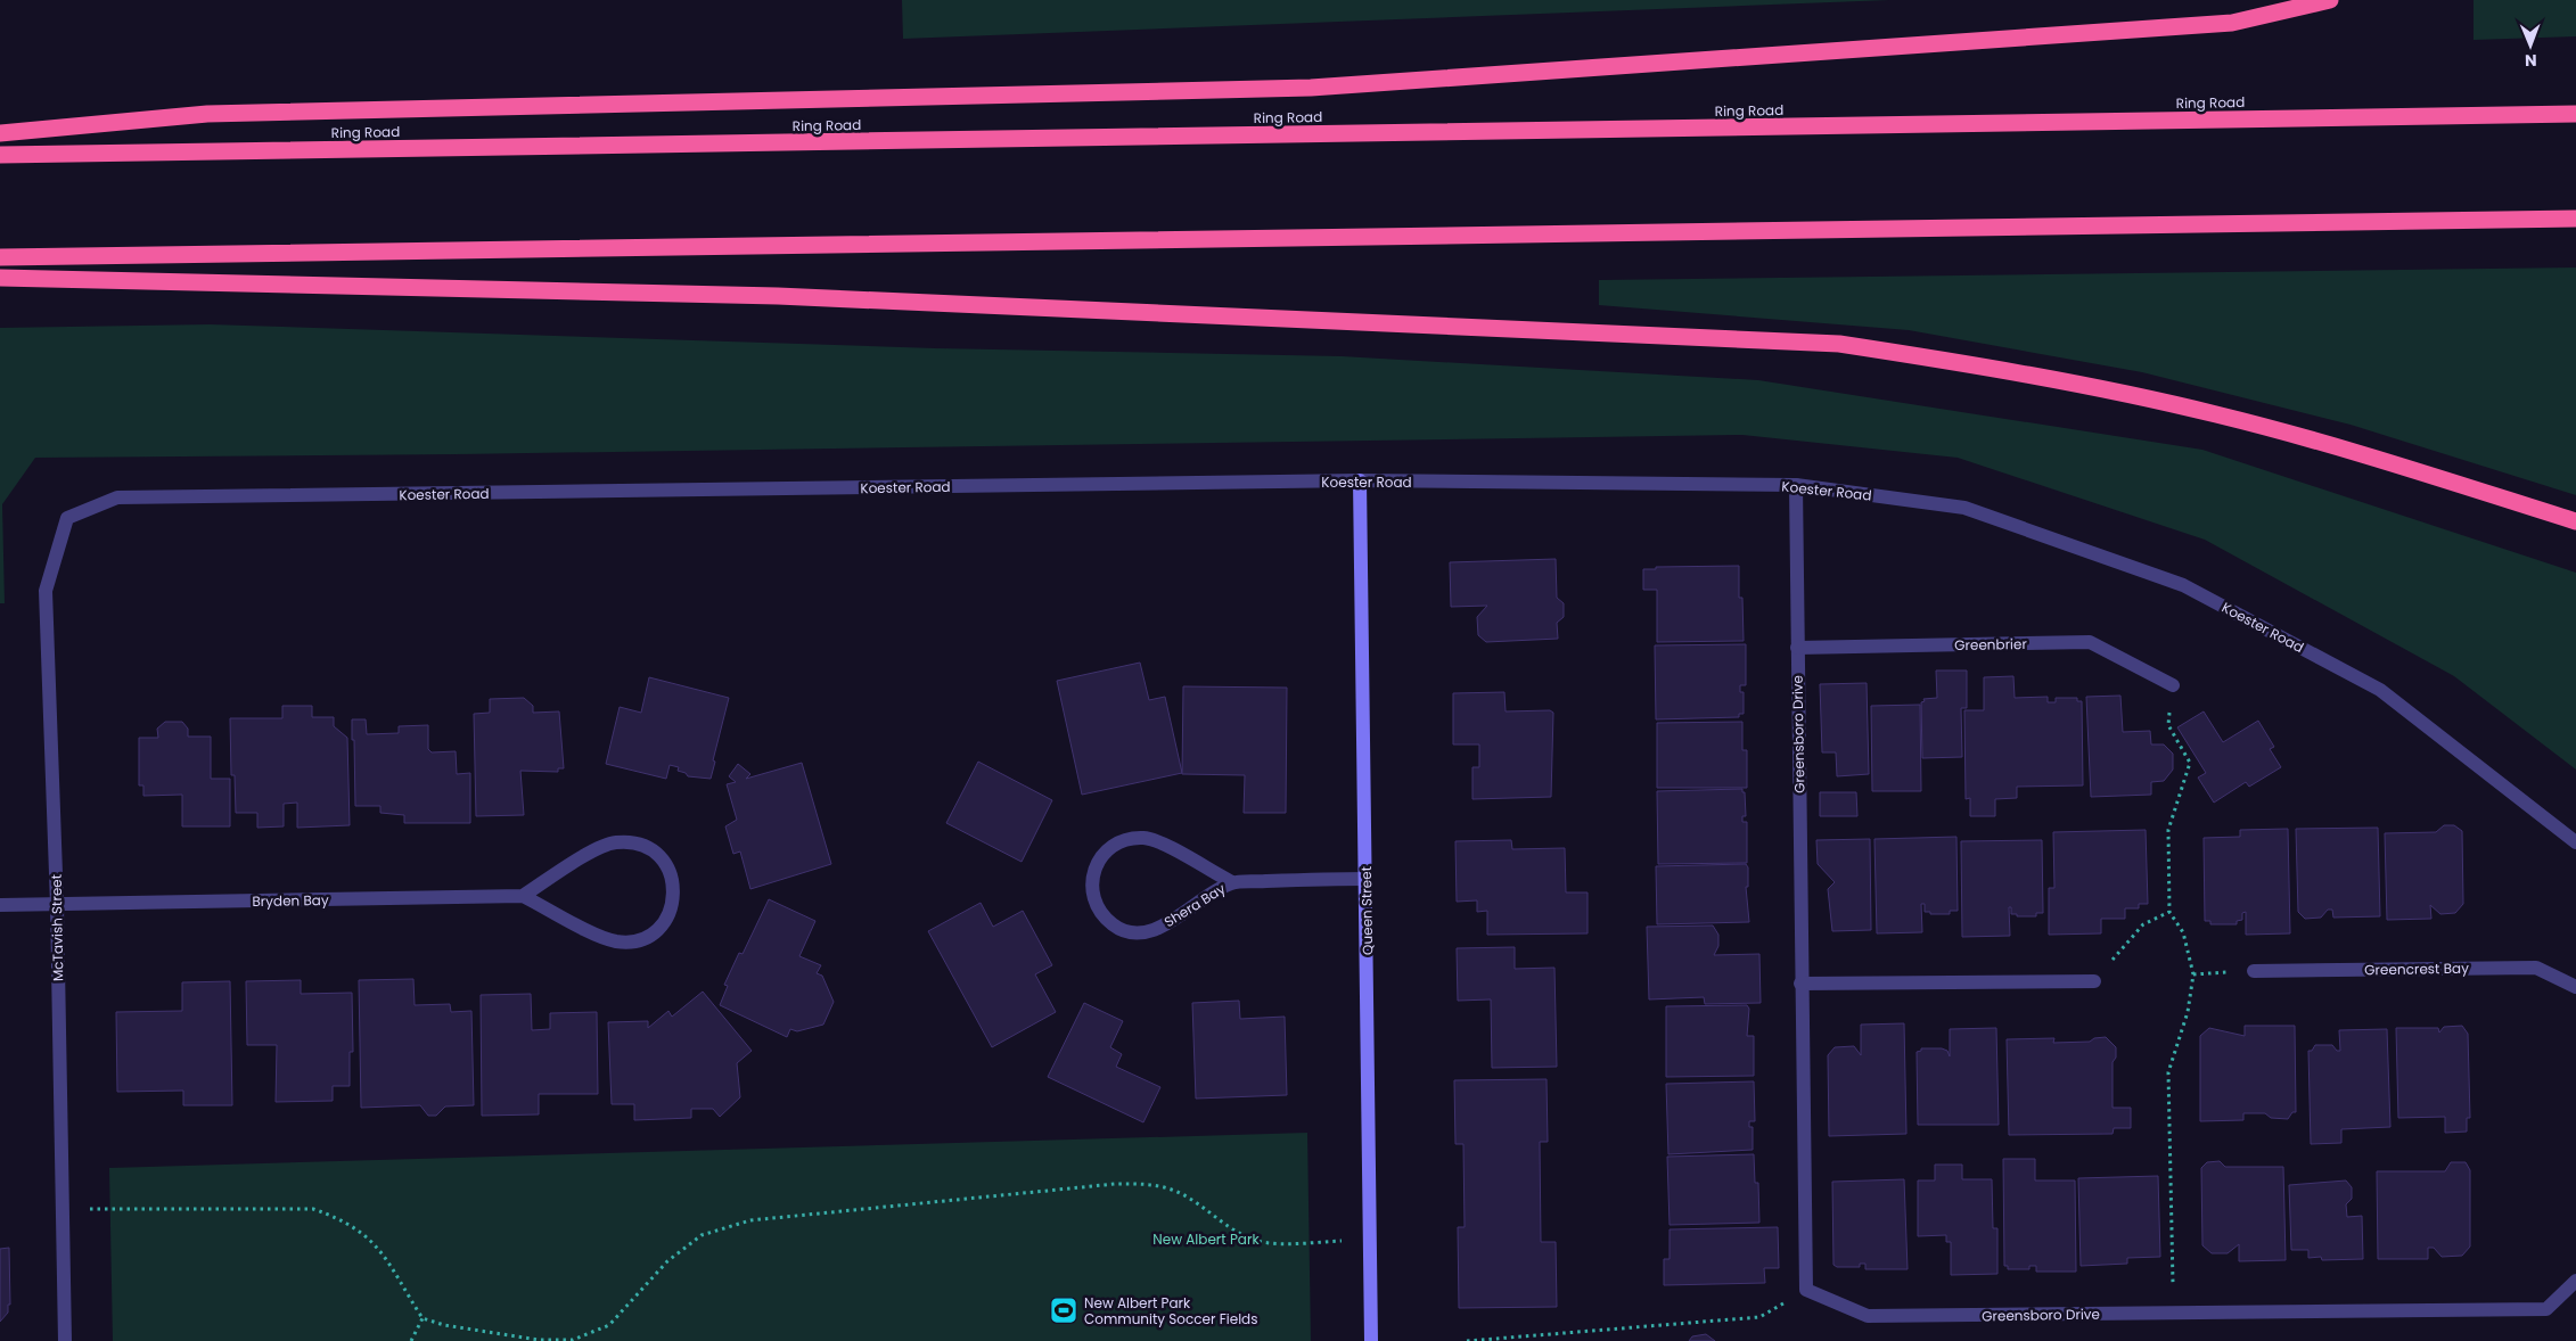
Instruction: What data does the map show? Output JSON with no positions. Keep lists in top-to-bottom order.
{
  "streets": {
    "highway": ["Ring Road"],
    "street": [
      "Koester Road",
      "Greenbrier",
      "Greensboro Drive",
      "Bryden Bay",
      "Shera Bay",
      "Queen Street",
      "McTavish Street",
      "Greencrest Bay"
    ]
  },
  "crossings": [
    ["Koester Road", "Greensboro Drive"],
    ["Koester Road", "Queen Street"],
    ["Koester Road", "McTavish Street"],
    ["Greenbrier", "Greensboro Drive"],
    ["Bryden Bay", "McTavish Street"],
    ["Shera Bay", "Queen Street"]
  ],
  "parks": ["New Albert Park"],
  "places": {
    "sports": ["New Albert Park Community Soccer Fields"]
  },
  "north": "bottom"
}
